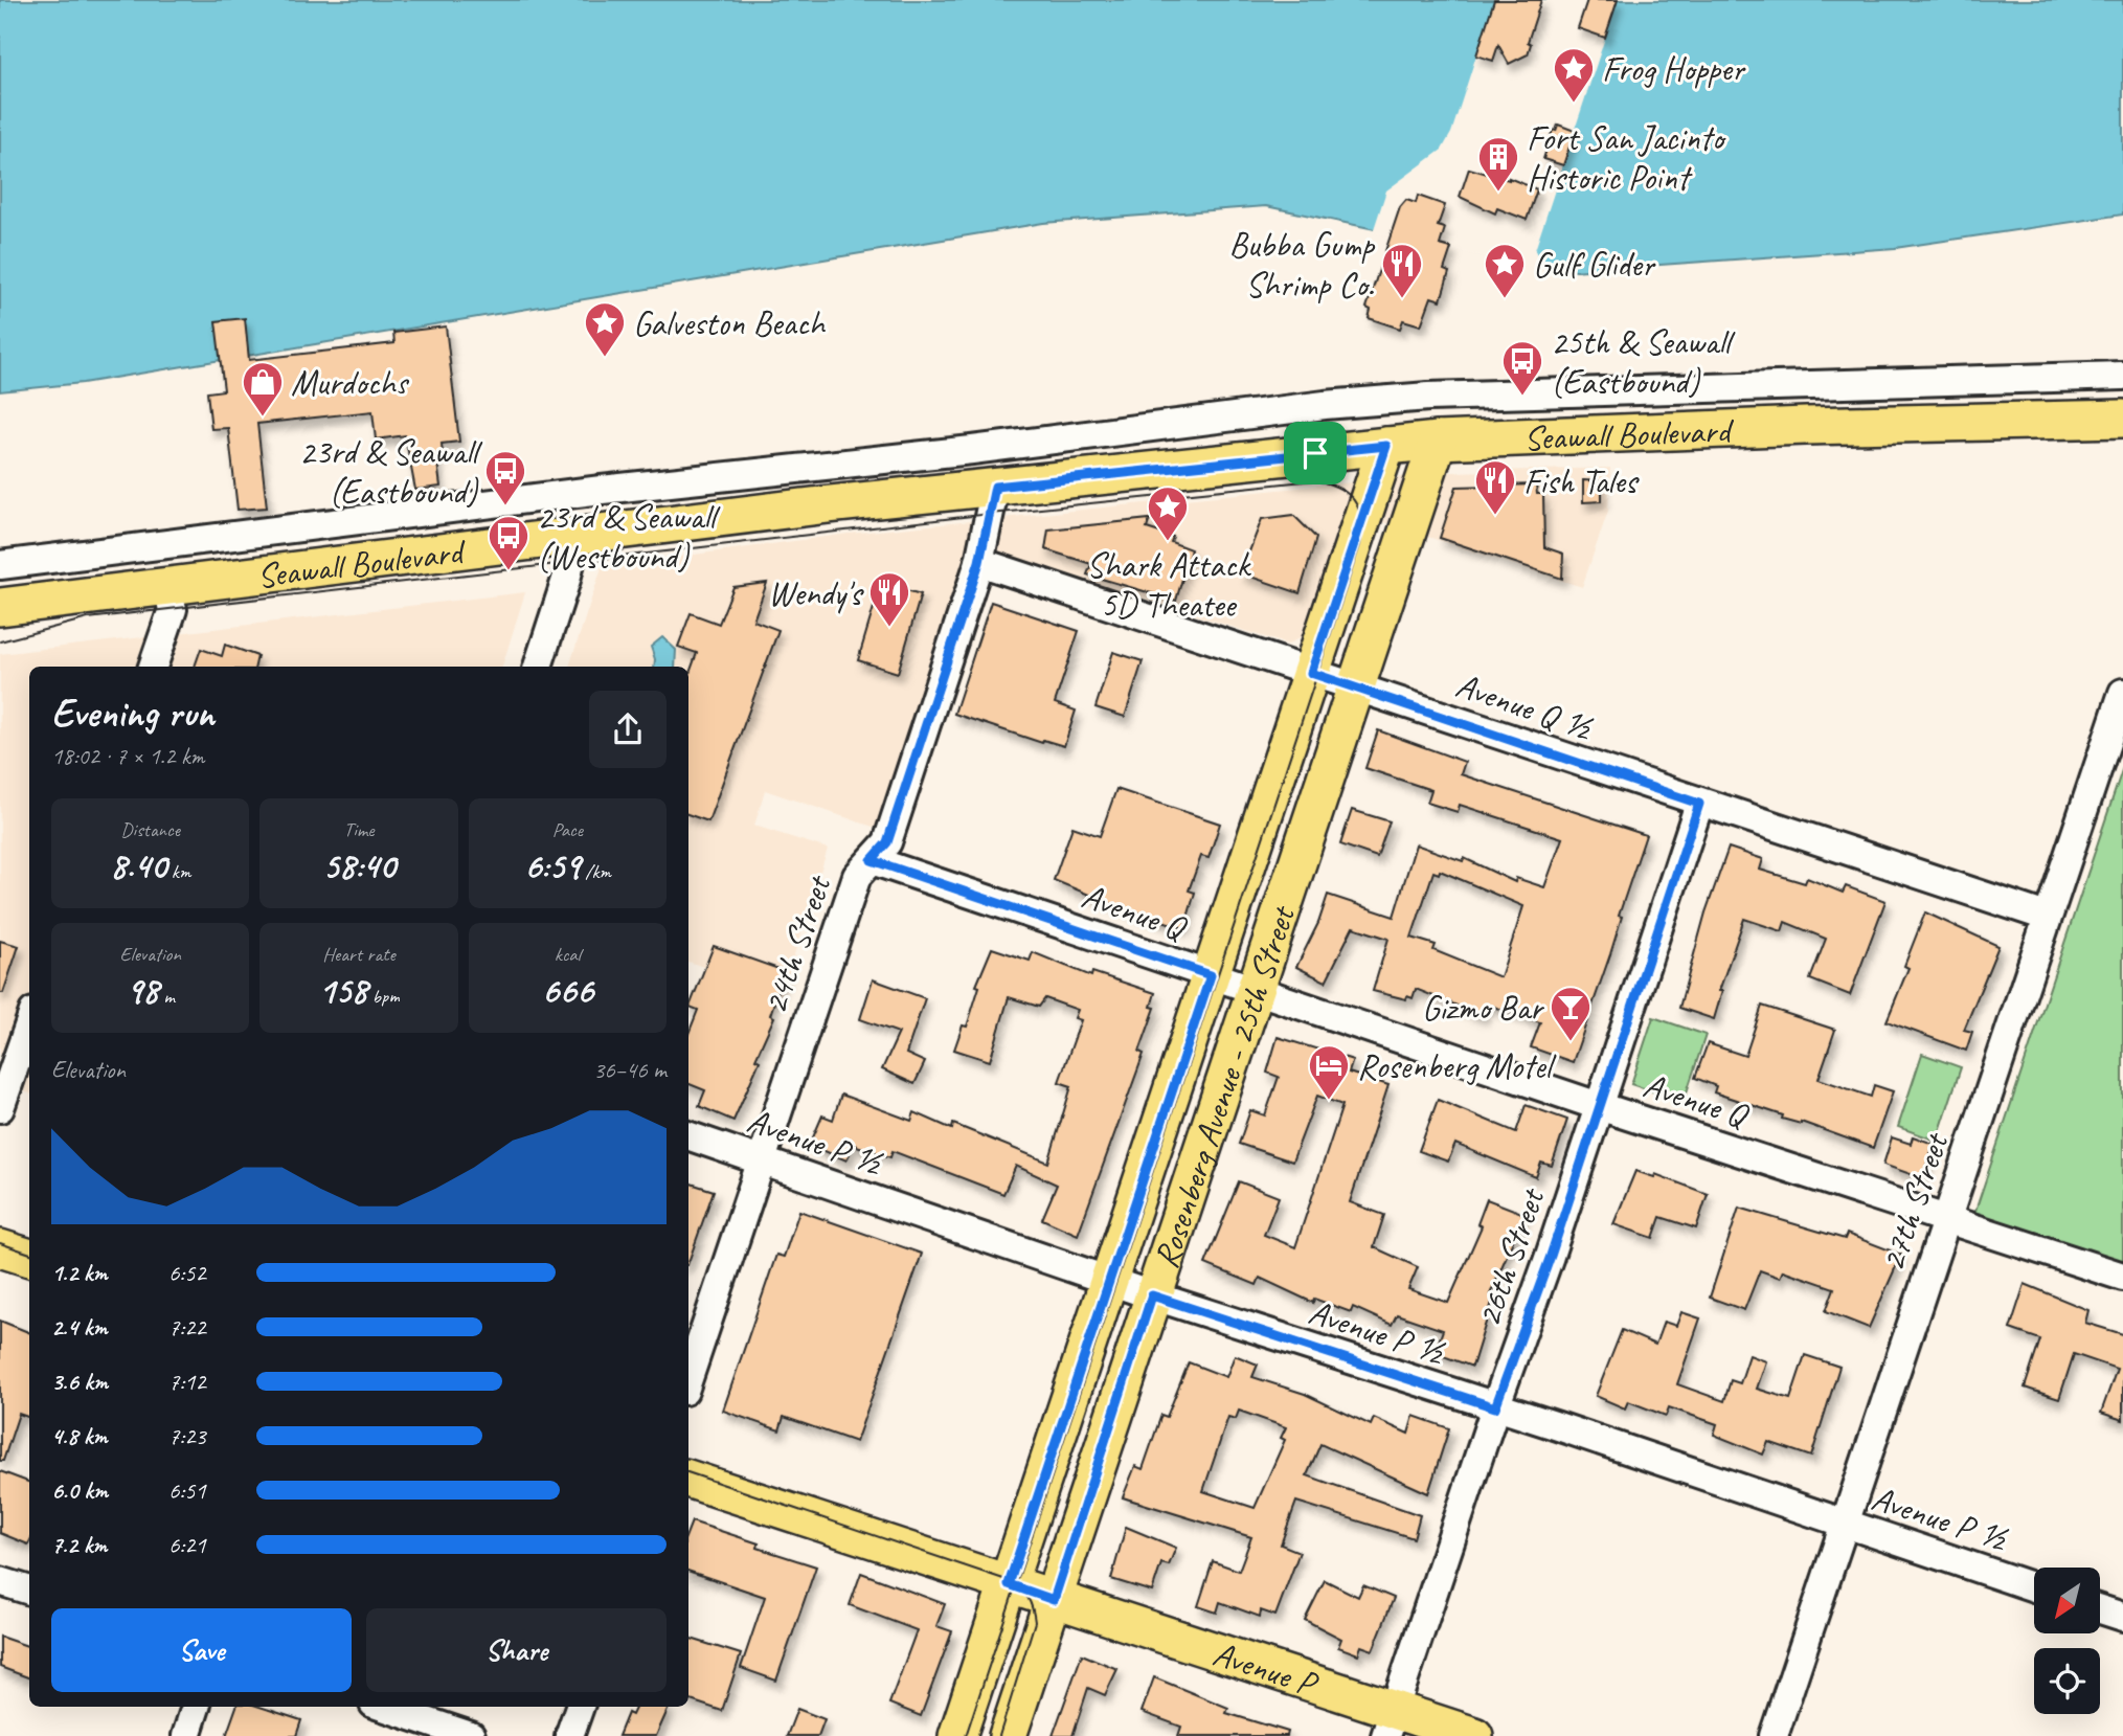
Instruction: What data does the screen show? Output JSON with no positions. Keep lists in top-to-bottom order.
{
  "streets": {
    "main road": ["Seawall Boulevard", "Rosenberg Avenue - 25th Street", "Avenue P"],
    "street": [
      "Avenue Q ½",
      "Avenue Q",
      "24th Street",
      "Avenue P ½",
      "27th Street",
      "26th Street"
    ]
  },
  "crossings": [
    ["Seawall Boulevard", "24th Street"],
    ["Seawall Boulevard", "Rosenberg Avenue - 25th Street"],
    ["Avenue Q ½", "24th Street"],
    ["Avenue Q ½", "Rosenberg Avenue - 25th Street"],
    ["Avenue Q ½", "27th Street"],
    ["Avenue Q ½", "26th Street"],
    ["Avenue Q", "24th Street"],
    ["Avenue Q", "Rosenberg Avenue - 25th Street"],
    ["Avenue Q", "27th Street"],
    ["Avenue Q", "26th Street"],
    ["24th Street", "Avenue P ½"],
    ["Rosenberg Avenue - 25th Street", "Avenue P ½"],
    ["Rosenberg Avenue - 25th Street", "Avenue P"],
    ["Avenue P ½", "27th Street"],
    ["Avenue P ½", "26th Street"],
    ["26th Street", "Avenue P"]
  ],
  "places": {
    "place": [
      "Frog Hopper",
      "Gulf Glider",
      "Galveston Beach",
      "Shark Attack 5D Theatee"
    ],
    "building": ["Fort San Jacinto Historic Point"],
    "restaurant": ["Bubba Gump Shrimp Co.", "Fish Tales", "Wendy's"],
    "bus stop": ["25th & Seawall (Eastbound)", "23rd & Seawall (Eastbound)", "23rd & Seawall (Westbound)"],
    "shop": ["Murdochs"],
    "bar": ["Gizmo Bar"],
    "hotel": ["Rosenberg Motel"]
  },
  "north": "bottom left",
  "page": {
    "heading": ["Evening run", "18:02 · 7 × 1.2 km"],
    "stats": [
      ["Distance", "8.40 km"],
      ["Time", "58:40"],
      ["Pace", "6:59 /km"],
      ["Elevation", "98 m"],
      ["Heart rate", "158 bpm"],
      ["kcal", "666"]
    ],
    "chart": ["Elevation", "36–46 m"],
    "list": [
      {
        "name": "1.2 km",
        "note": "6:52"
      },
      {
        "name": "2.4 km",
        "note": "7:22"
      },
      {
        "name": "3.6 km",
        "note": "7:12"
      },
      {
        "name": "4.8 km",
        "note": "7:23"
      },
      {
        "name": "6.0 km",
        "note": "6:51"
      },
      {
        "name": "7.2 km",
        "note": "6:21"
      }
    ],
    "buttons": ["Save", "Share"]
  }
}
